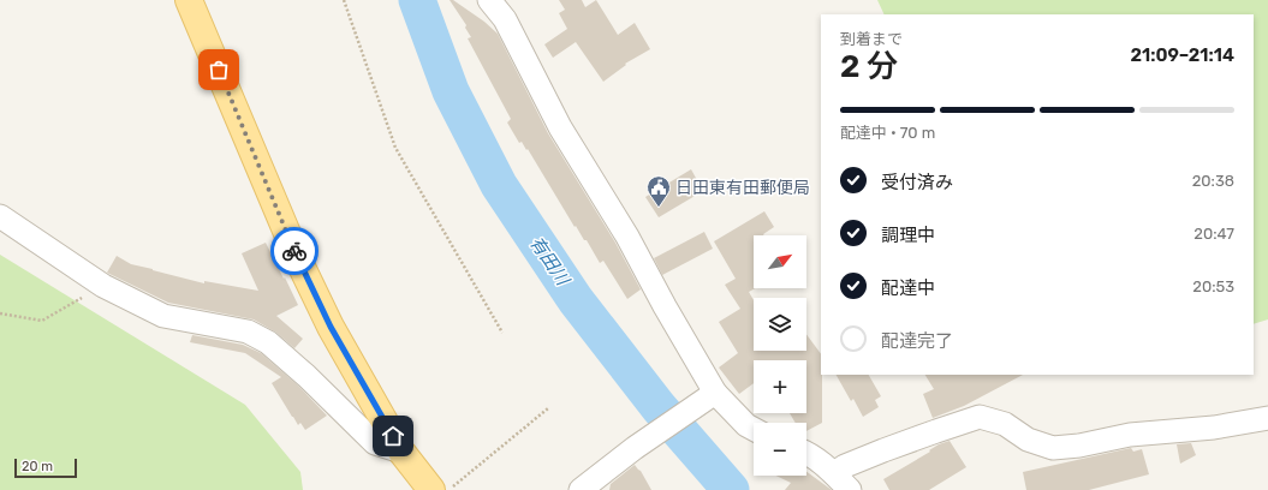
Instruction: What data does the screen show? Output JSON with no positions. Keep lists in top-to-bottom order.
{
  "water": ["有田川"],
  "places": {
    "public building": ["日田東有田郵便局"]
  },
  "scale_bar": "20 m",
  "north": "top right",
  "page": {
    "heading": ["2 分", "到着まで", "21:09–21:14"],
    "bar": "配達中 · 70 m",
    "list": [
      ["受付済み", "20:38"],
      ["調理中", "20:47"],
      ["配達中", "20:53"],
      "配達完了"
    ],
    "map_buttons": ["+", "−"],
    "scale": "20 m"
  }
}
